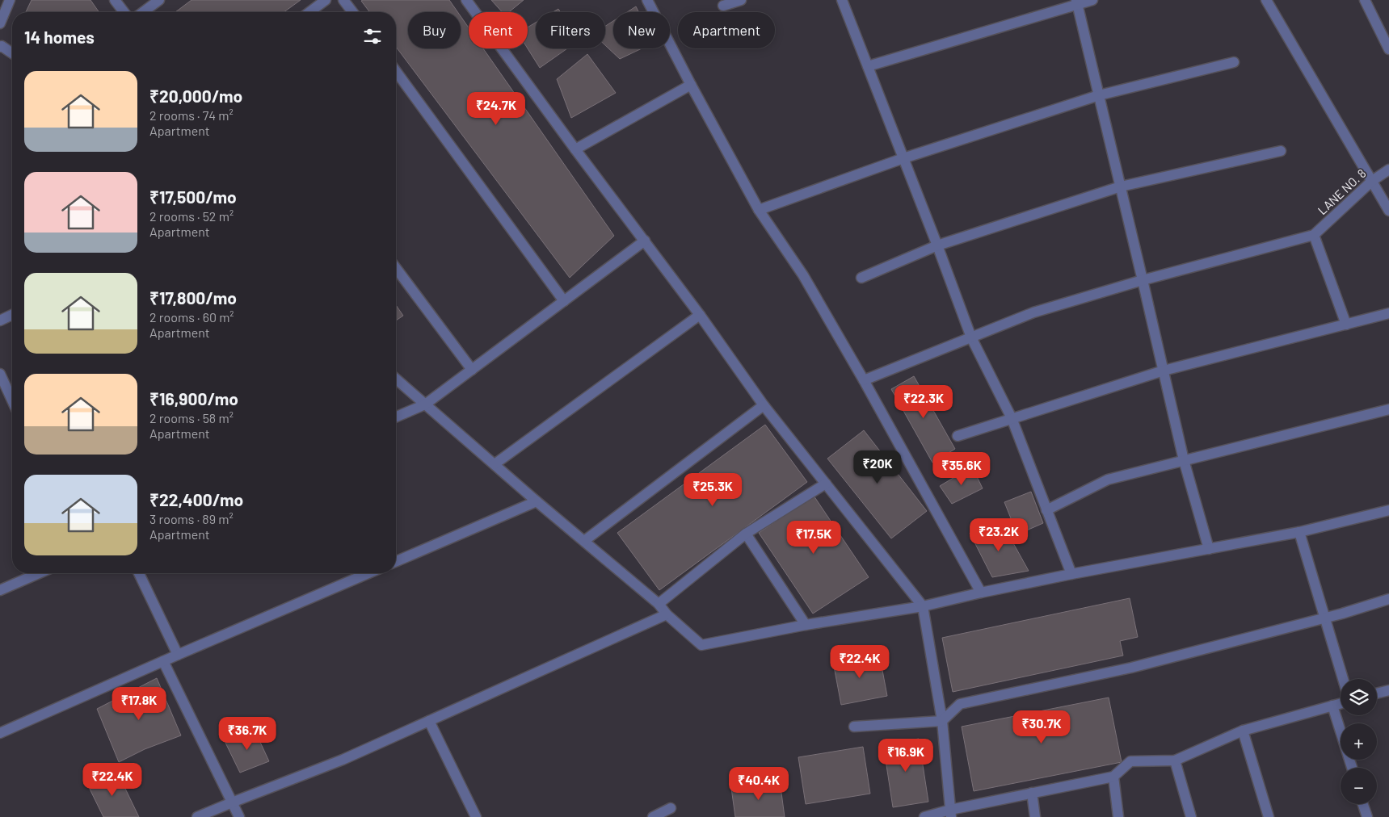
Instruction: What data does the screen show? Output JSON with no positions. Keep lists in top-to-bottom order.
{
  "streets": {
    "street": ["LANE NO. 8"]
  },
  "page": {
    "chip": [
      "Buy",
      "Rent",
      "Filters",
      "New",
      "Apartment"
    ],
    "heading": "14 homes",
    "list": [
      {
        "name": "₹20,000/mo",
        "note": "2 rooms · 74 m² · Apartment"
      },
      {
        "name": "₹17,500/mo",
        "note": "2 rooms · 52 m² · Apartment"
      },
      {
        "name": "₹17,800/mo",
        "note": "2 rooms · 60 m² · Apartment"
      },
      {
        "name": "₹16,900/mo",
        "note": "2 rooms · 58 m² · Apartment"
      },
      {
        "name": "₹22,400/mo",
        "note": "3 rooms · 89 m² · Apartment"
      }
    ],
    "price": [
      "₹24.7K",
      "₹22.3K",
      "₹20K",
      "₹35.6K",
      "₹25.3K",
      "₹23.2K",
      "₹17.5K",
      "₹22.4K",
      "₹17.8K",
      "₹30.7K",
      "₹36.7K",
      "₹16.9K",
      "₹22.4K",
      "₹40.4K"
    ],
    "map_buttons": ["+", "−"]
  }
}
